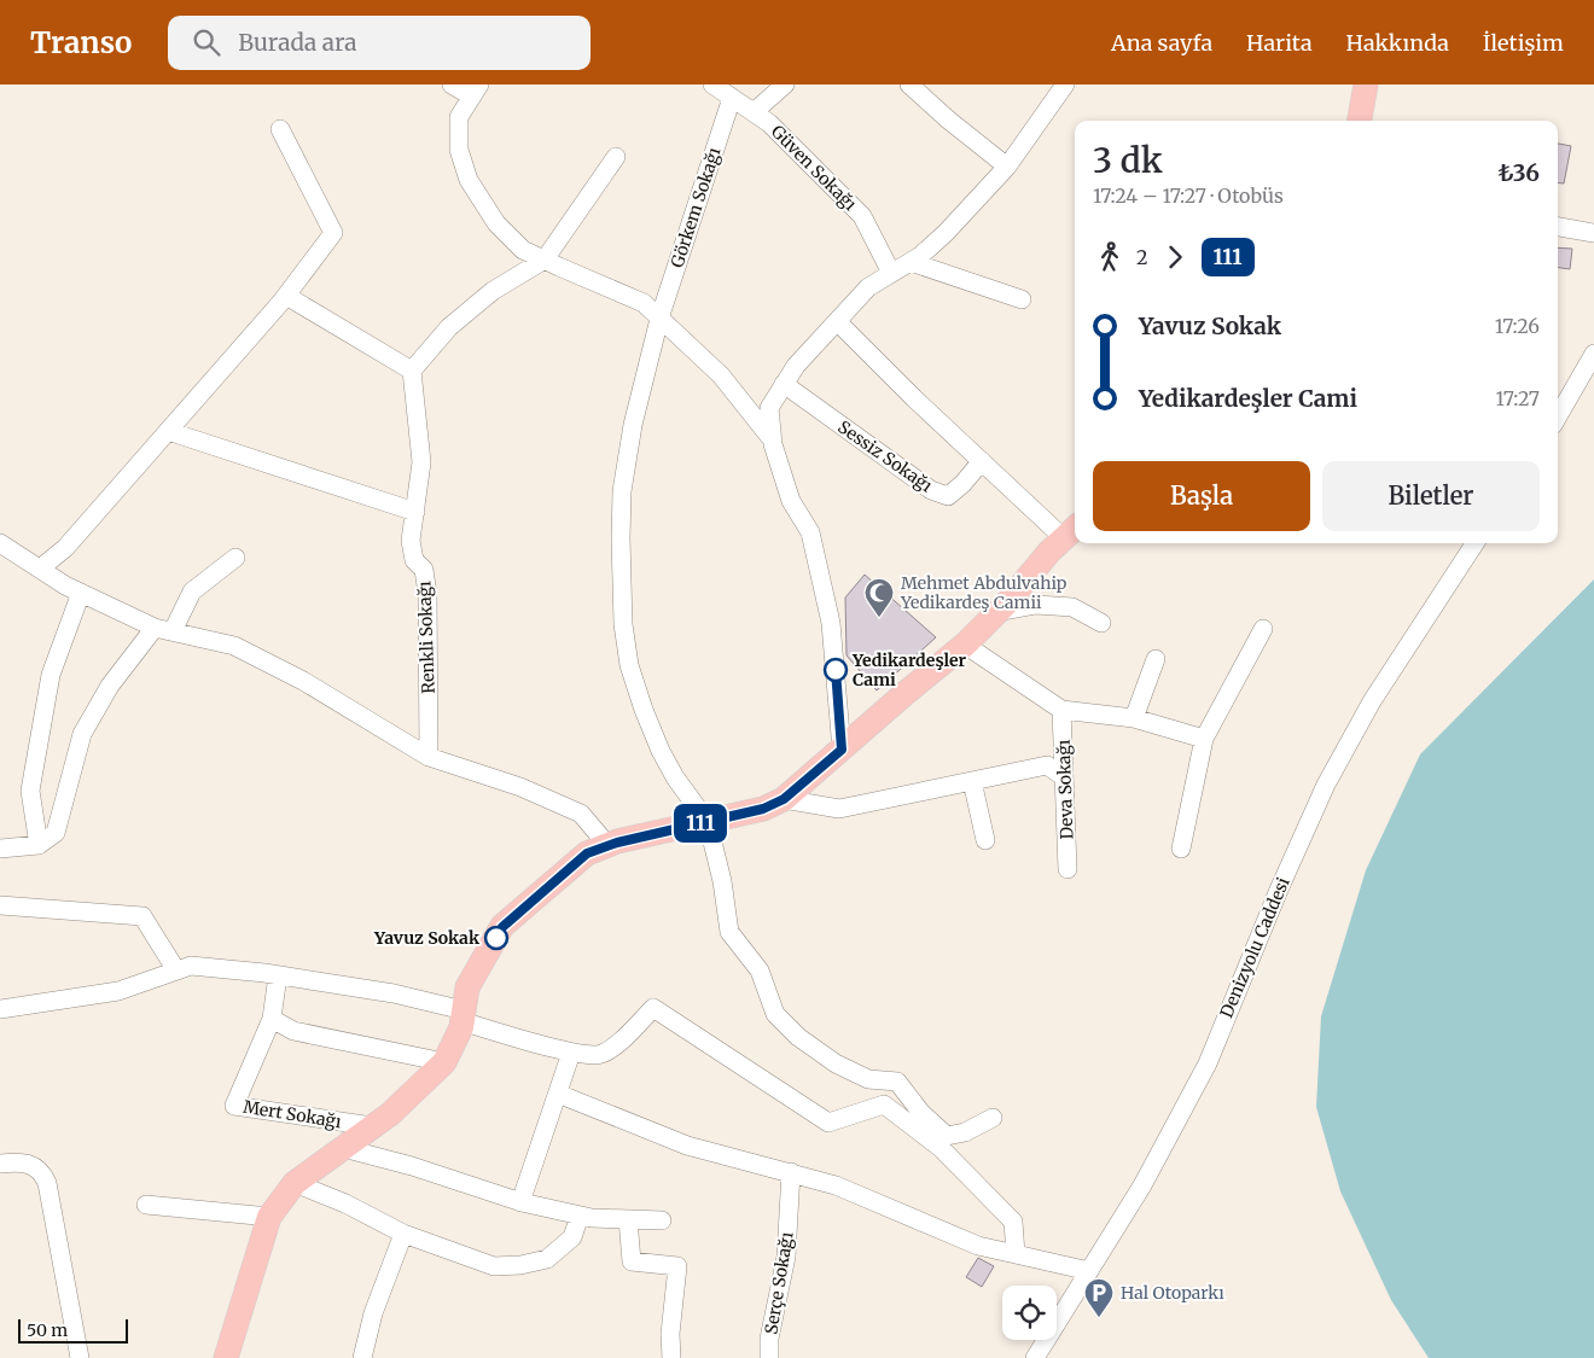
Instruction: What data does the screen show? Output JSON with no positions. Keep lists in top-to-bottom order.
{
  "streets": {
    "street": [
      "Güven Sokağı",
      "Görkem Sokağı",
      "Sessiz Sokağı",
      "Renkli Sokağı",
      "Deva Sokağı",
      "Denizyolu Caddesi",
      "Mert Sokağı",
      "Serçe Sokağı"
    ]
  },
  "crossings": [
    ["Güven Sokağı", "Görkem Sokağı"]
  ],
  "places": {
    "mosque": ["Mehmet Abdulvahip Yedikardeş Camii"],
    "other": ["Yedikardeşler Cami", "Yavuz Sokak"],
    "parking": ["Hal Otoparkı"]
  },
  "lines": ["bus line 111"],
  "scale_bar": "50 m",
  "page": {
    "header": "Transo",
    "search": "Burada ara",
    "nav": [
      "Ana sayfa",
      "Harita",
      "Hakkında",
      "İletişim"
    ],
    "on_map": "111",
    "heading": ["3 dk", "17:24 – 17:27 · Otobüs", "₺36"],
    "legs": ["2", "111"],
    "list": [
      {
        "name": "Yavuz Sokak",
        "value": "17:26"
      },
      {
        "name": "Yedikardeşler Cami",
        "value": "17:27"
      }
    ],
    "buttons": ["Başla", "Biletler"],
    "scale": "50 m"
  }
}
